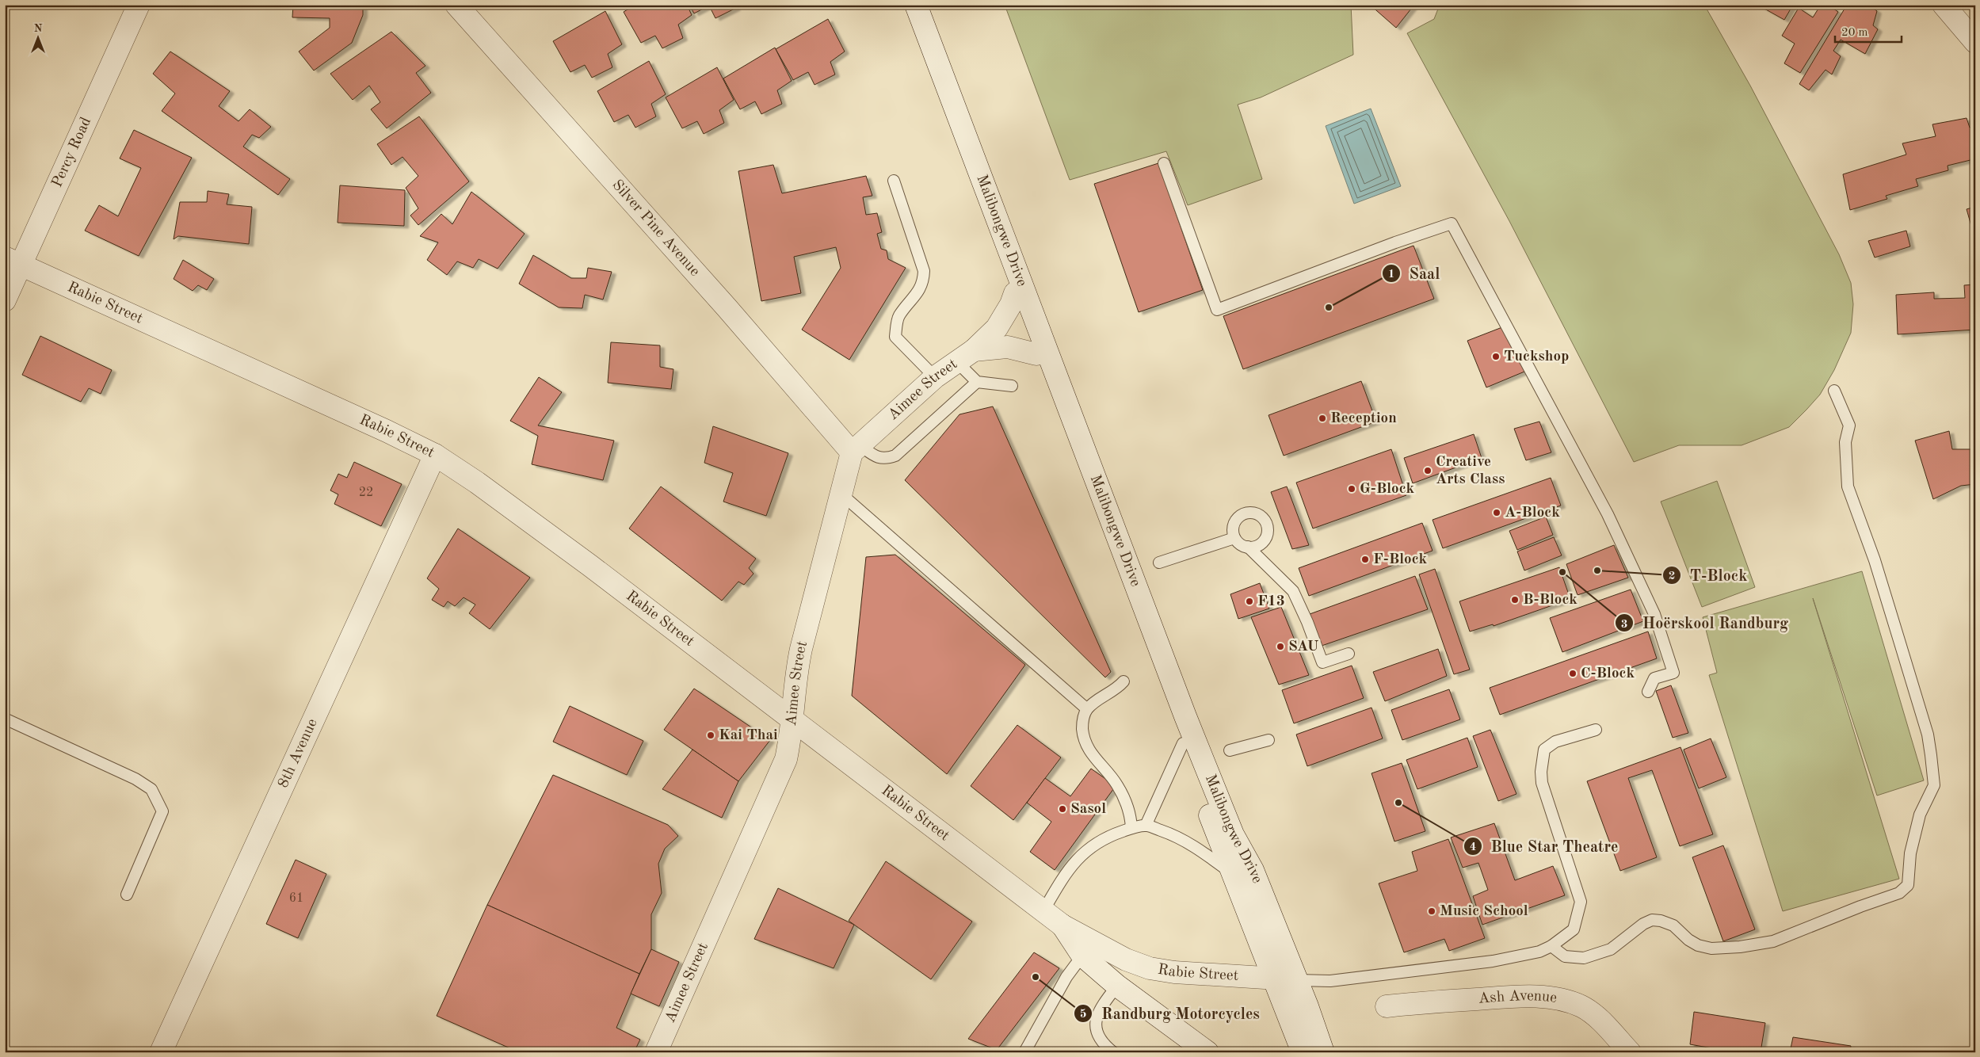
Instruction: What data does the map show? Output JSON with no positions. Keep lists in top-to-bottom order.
{
  "streets": {
    "street": [
      "Percy Road",
      "Silver Pine Avenue",
      "Malibongwe Drive",
      "Rabie Street",
      "Aimee Street",
      "8th Avenue",
      "Ash Avenue"
    ]
  },
  "crossings": [
    ["Percy Road", "Rabie Street"],
    ["Silver Pine Avenue", "Aimee Street"],
    ["Malibongwe Drive", "Rabie Street"],
    ["Malibongwe Drive", "Aimee Street"],
    ["Rabie Street", "Aimee Street"],
    ["Rabie Street", "8th Avenue"]
  ],
  "places": [
    "Saal",
    "Tuckshop",
    "Reception",
    "Creative Arts Class",
    "G-Block",
    "A-Block",
    "F-Block",
    "T-Block",
    "Hoërskool Randburg",
    "B-Block",
    "F13",
    "SAU",
    "C-Block",
    "Kai Thai",
    "Blue Star Theatre",
    "Sasol",
    "Music School",
    "Randburg Motorcycles"
  ],
  "house_numbers": ["22", "61"],
  "scale_bar": "20 m",
  "north": "top"
}
